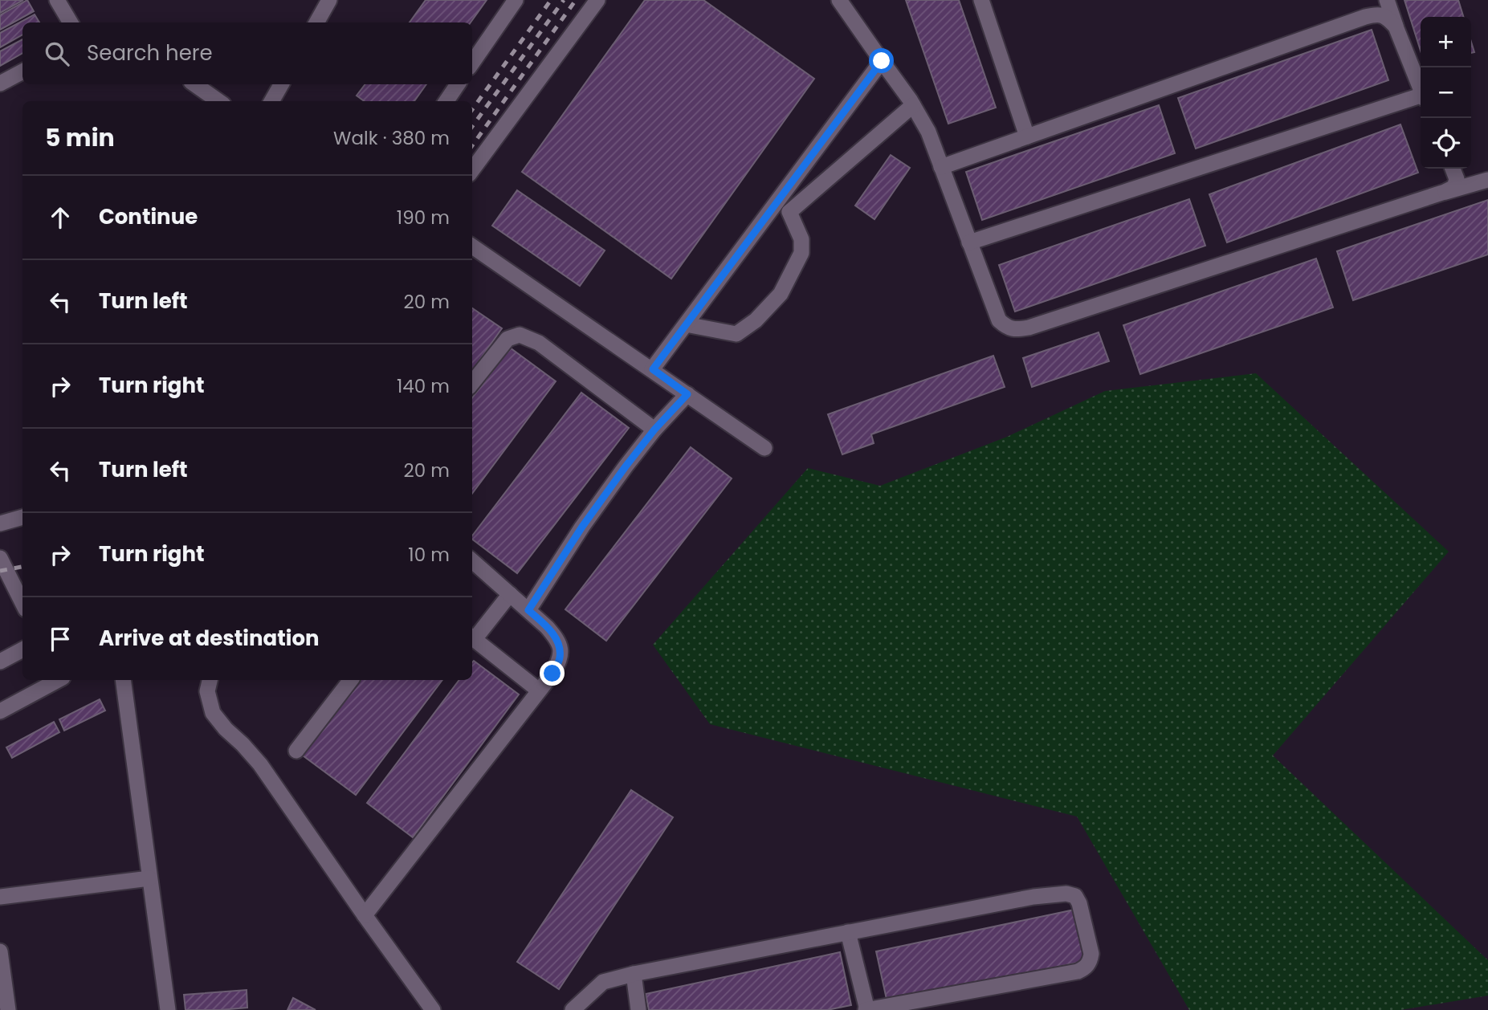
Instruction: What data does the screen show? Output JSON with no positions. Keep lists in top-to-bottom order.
{
  "page": {
    "map_buttons": ["+", "−"],
    "search": "Search here",
    "heading": ["5 min", "Walk · 380 m"],
    "list": [
      ["Continue", "190 m"],
      ["Turn left", "20 m"],
      ["Turn right", "140 m"],
      ["Turn left", "20 m"],
      ["Turn right", "10 m"],
      "Arrive at destination"
    ]
  }
}
